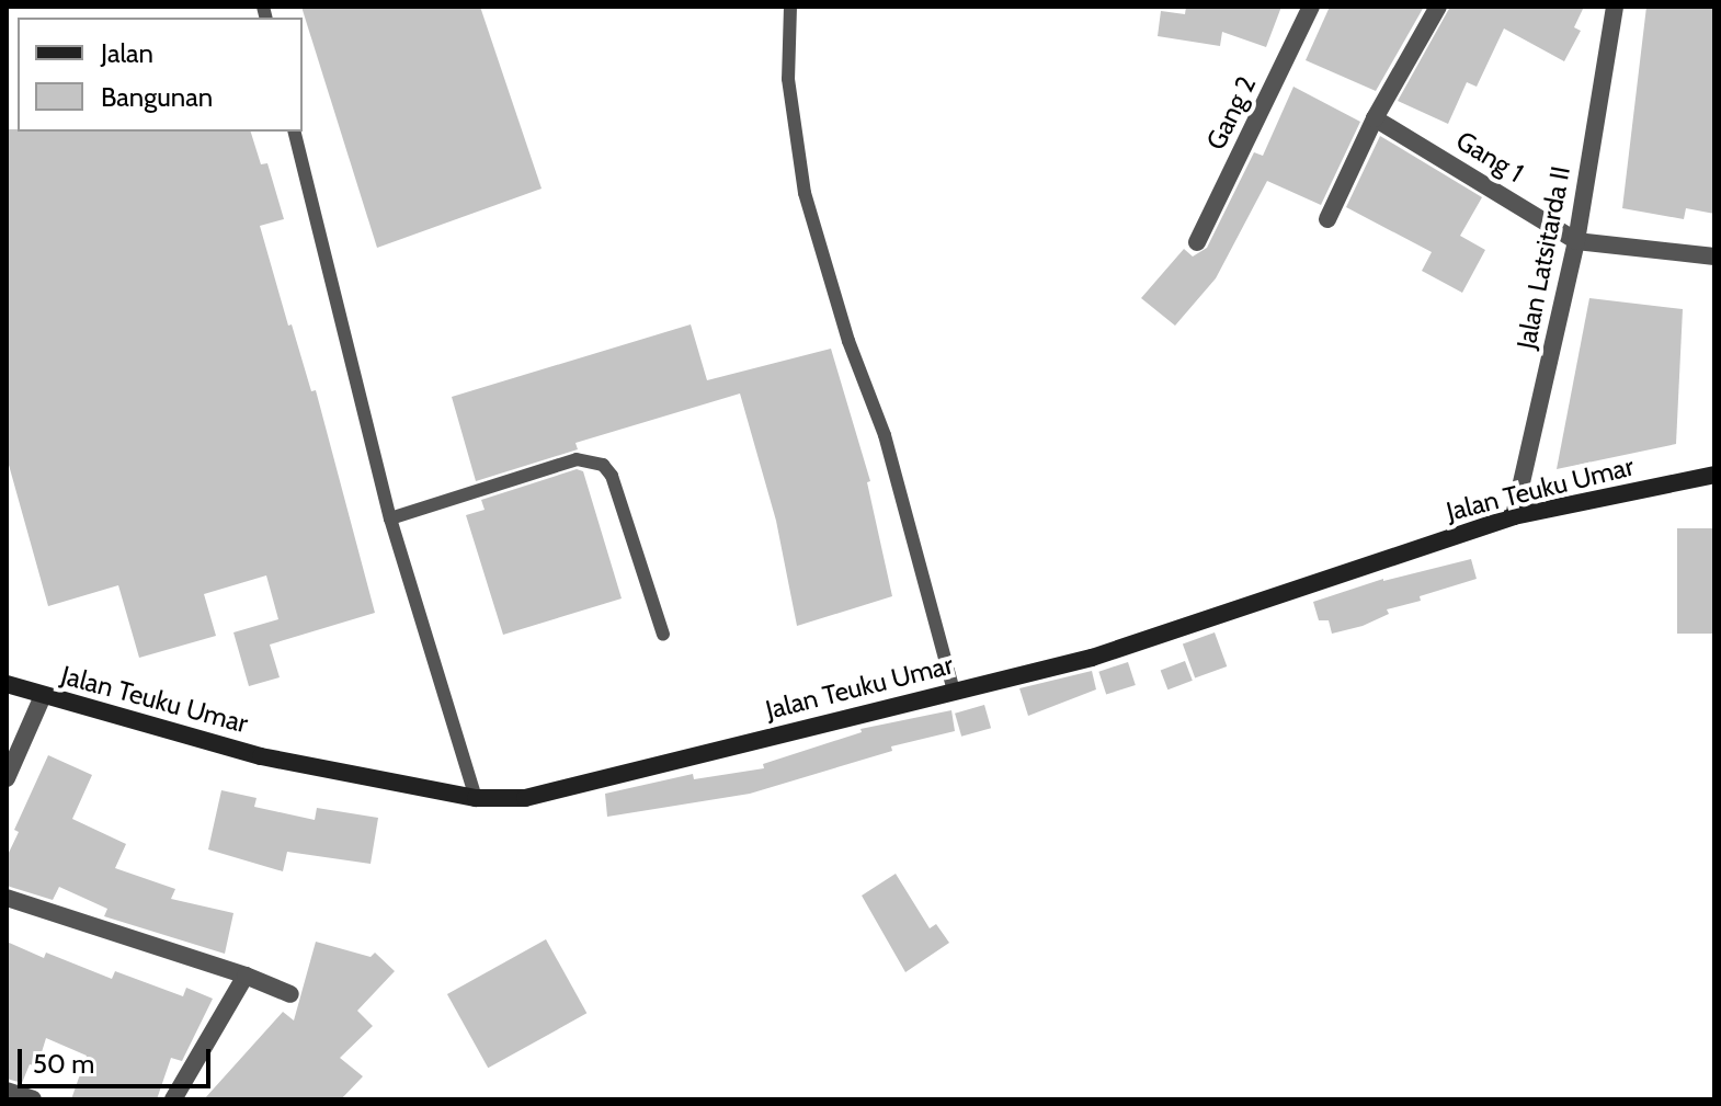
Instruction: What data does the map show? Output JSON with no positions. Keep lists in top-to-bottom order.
{
  "streets": {
    "main road": ["Jalan Teuku Umar"],
    "street": ["Gang 2", "Gang 1", "Jalan Latsitarda II"]
  },
  "crossings": [
    ["Gang 1", "Jalan Latsitarda II"],
    ["Jalan Latsitarda II", "Jalan Teuku Umar"]
  ],
  "legend": ["Jalan", "Bangunan"],
  "scale_bar": "50 m"
}
